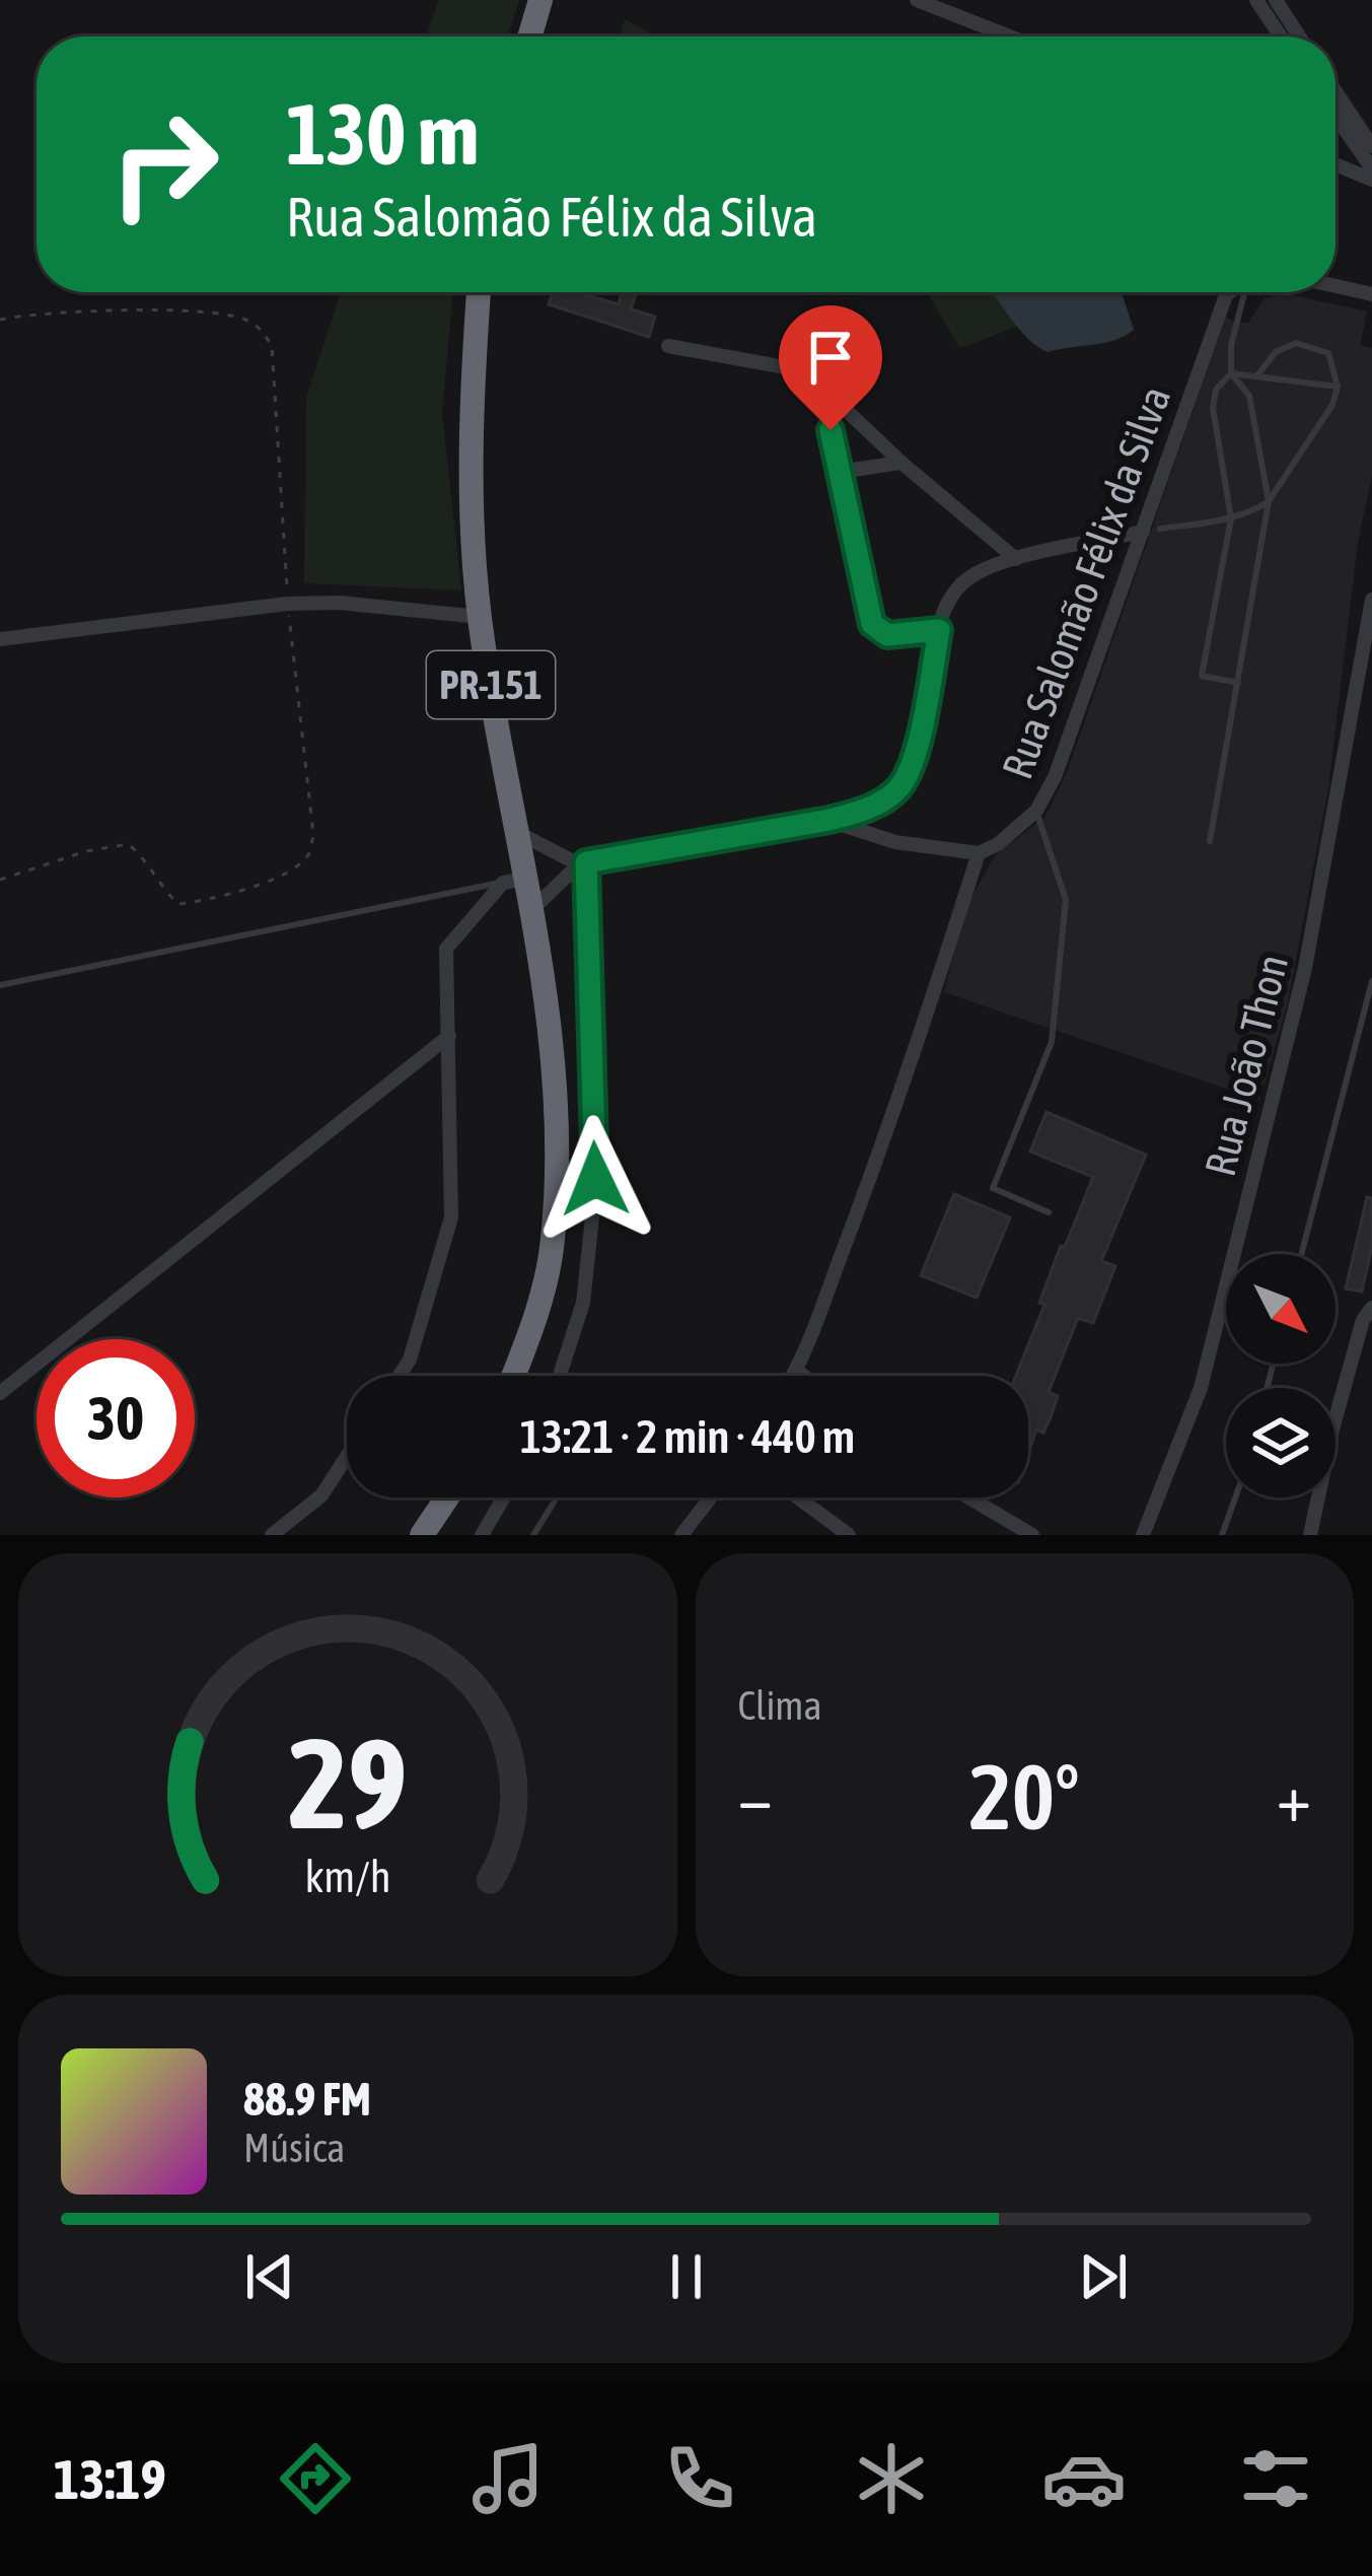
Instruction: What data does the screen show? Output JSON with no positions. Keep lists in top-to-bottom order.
{
  "streets": {
    "highway": ["PR-151"],
    "street": ["Rua Salomão Félix da Silva", "Rua João Thon"]
  },
  "north": "bottom right",
  "page": {
    "turn": ["130 m", "Rua Salomão Félix da Silva"],
    "limit": "30",
    "trip": "13:21 · 2 min · 440 m",
    "tile": "Clima",
    "heat": ["−", "20°", "+"],
    "song": ["88.9 FM", "Música"],
    "tabs": "13:19",
    "gauge": ["29", "km/h"]
  }
}
